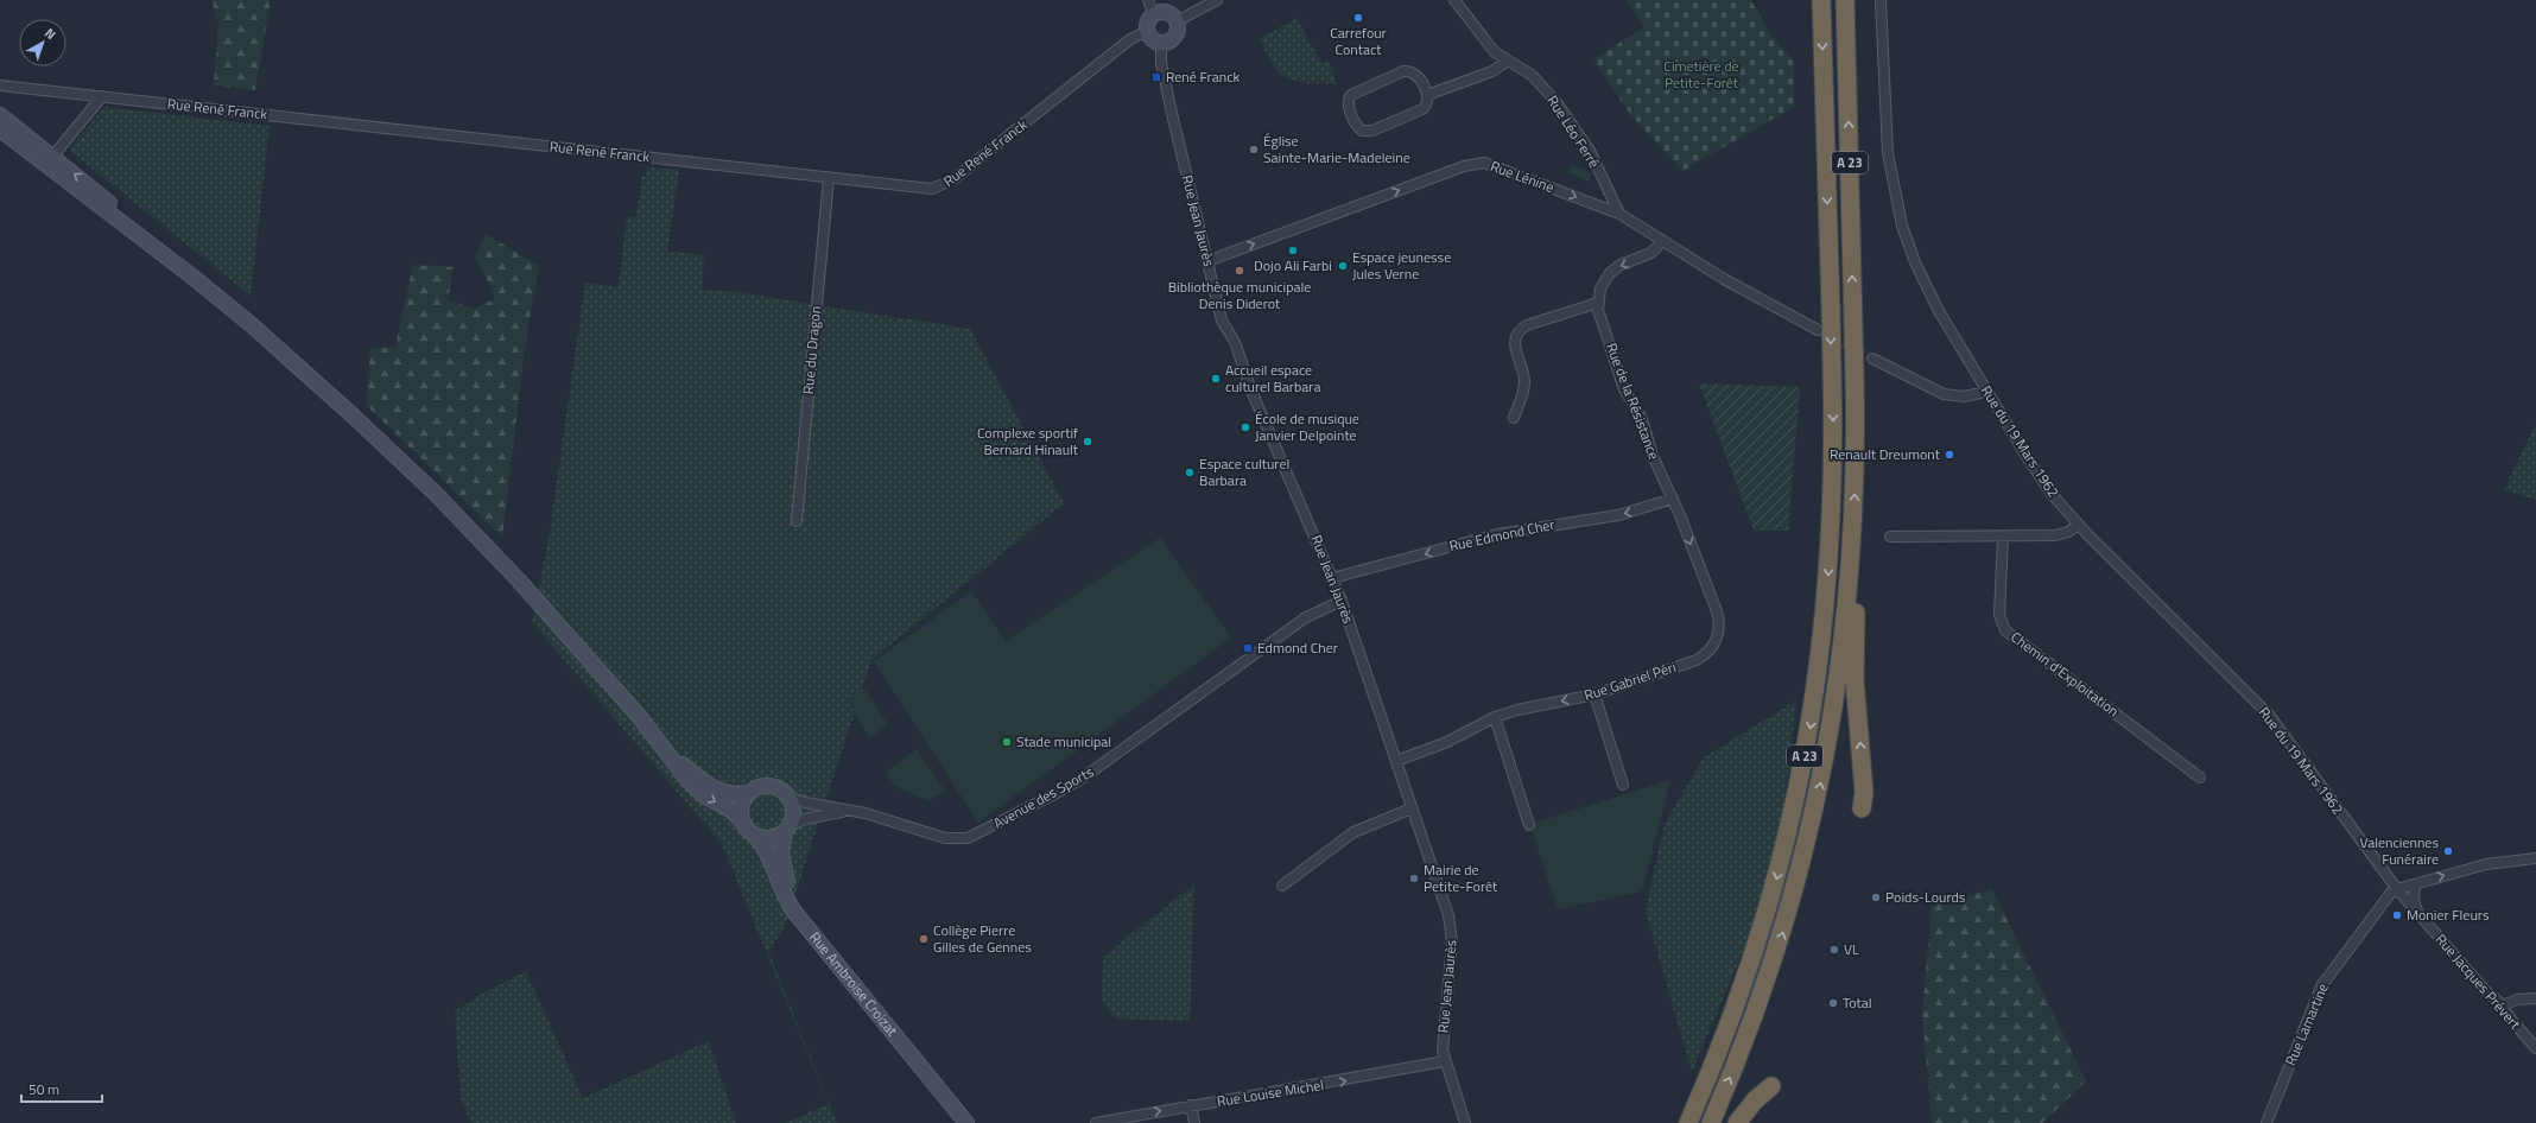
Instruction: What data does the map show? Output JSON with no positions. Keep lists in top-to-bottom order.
{
  "streets": {
    "highway": ["A 23"],
    "main road": ["Rue Ambroise Croizat"],
    "street": [
      "Rue René Franck",
      "Rue Léo Ferré",
      "Rue Lénine",
      "Rue Jean Jaurès",
      "Rue du Dragon",
      "Rue de la Résistance",
      "Rue du 19 Mars 1962",
      "Rue Edmond Cher",
      "Chemin d'Exploitation",
      "Rue Gabriel Péri",
      "Avenue des Sports",
      "Rue Jacques Prévert",
      "Rue Lamartine",
      "Rue Louise Michel"
    ]
  },
  "crossings": [
    ["Rue René Franck", "Rue Jean Jaurès"],
    ["Rue René Franck", "Rue du Dragon"],
    ["Rue Léo Ferré", "Rue Lénine"],
    ["Rue Lénine", "Rue Jean Jaurès"],
    ["Rue Lénine", "Rue de la Résistance"],
    ["Rue Jean Jaurès", "Rue Edmond Cher"],
    ["Rue Jean Jaurès", "Rue Gabriel Péri"],
    ["Rue Jean Jaurès", "Avenue des Sports"],
    ["Rue Jean Jaurès", "Rue Louise Michel"],
    ["Rue de la Résistance", "Rue Edmond Cher"],
    ["Rue de la Résistance", "Rue Gabriel Péri"],
    ["Rue du 19 Mars 1962", "Rue Jacques Prévert"],
    ["Rue du 19 Mars 1962", "Rue Lamartine"],
    ["Rue Edmond Cher", "Rue Gabriel Péri"],
    ["Avenue des Sports", "Rue Ambroise Croizat"],
    ["Rue Jacques Prévert", "Rue Lamartine"]
  ],
  "one_way": ["Rue Lénine", "Rue Edmond Cher", "Rue Louise Michel"],
  "parks": ["Cimetière de Petite-Forêt"],
  "places": {
    "other": [
      "Carrefour Contact",
      "Église Sainte-Marie-Madeleine",
      "Dojo Ali Farbi",
      "Espace jeunesse Jules Verne",
      "Bibliothèque municipale Denis Diderot",
      "Accueil espace culturel Barbara",
      "École de musique Janvier Delpointe",
      "Complexe sportif Bernard Hinault",
      "Renault Dreumont",
      "Espace culturel Barbara",
      "Stade municipal",
      "Valenciennes Funéraire",
      "Mairie de Petite-Forêt",
      "Poids-Lourds",
      "Monier Fleurs",
      "Collège Pierre Gilles de Gennes",
      "VL",
      "Total"
    ],
    "transit": ["René Franck", "Edmond Cher"]
  },
  "scale_bar": "50 m",
  "north": "top right"
}
